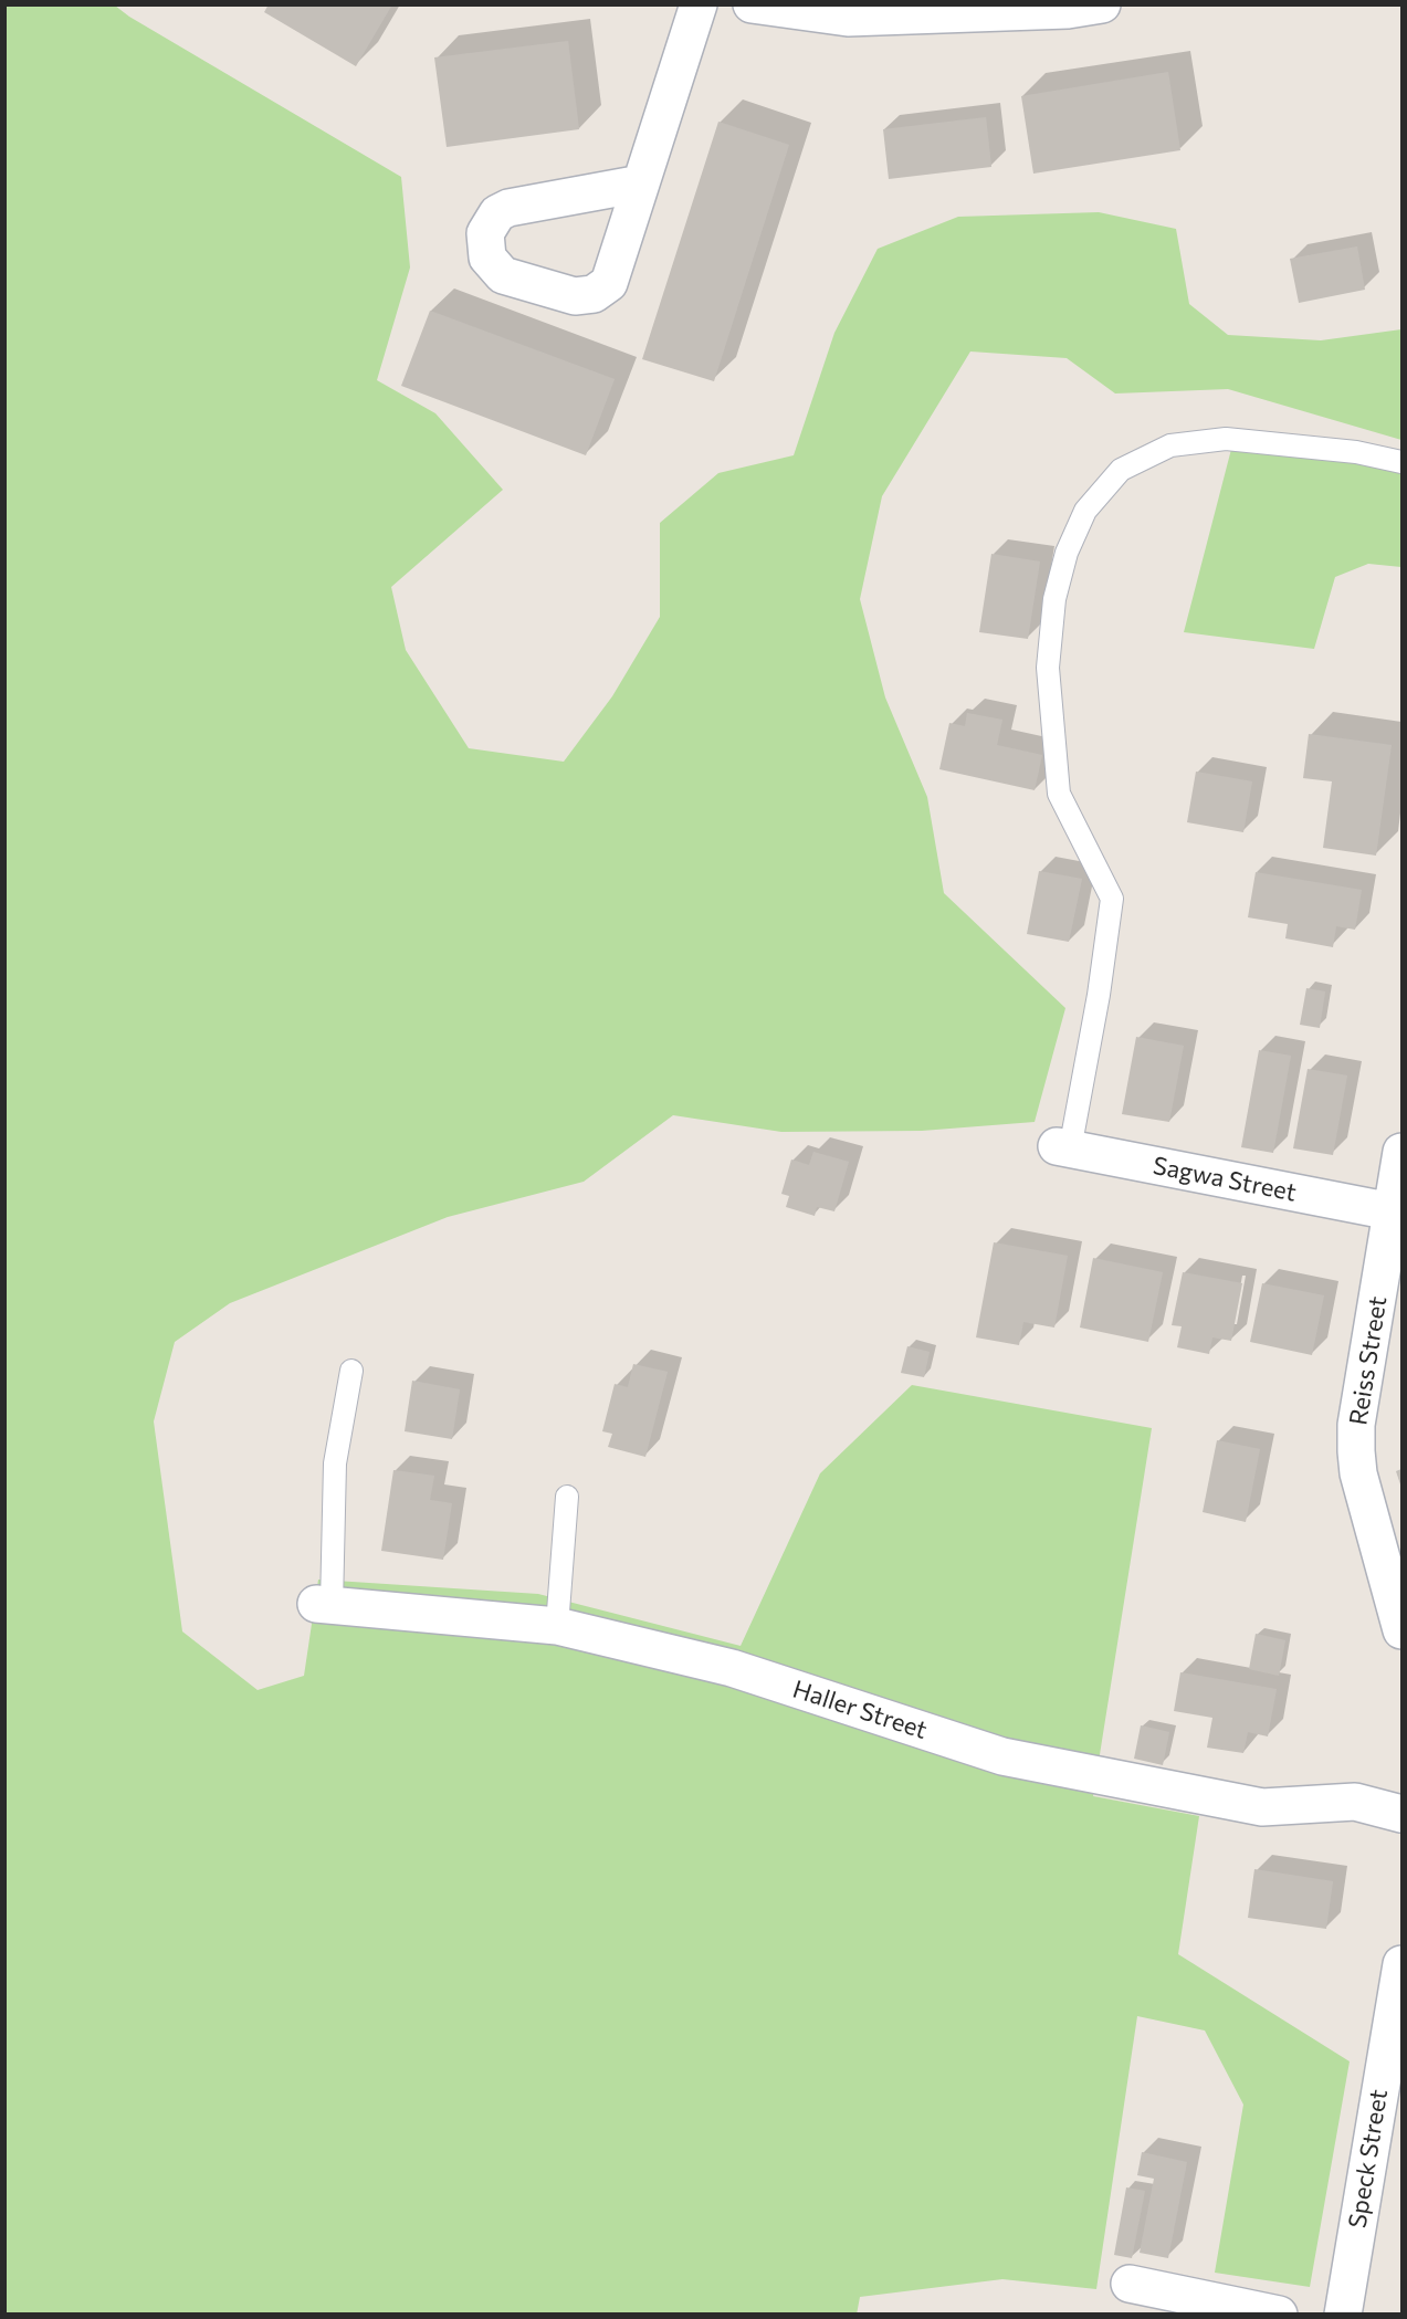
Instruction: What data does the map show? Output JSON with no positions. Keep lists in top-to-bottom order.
{
  "streets": {
    "street": [
      "Sagwa Street",
      "Reiss Street",
      "Haller Street",
      "Speck Street"
    ]
  },
  "crossings": [
    ["Sagwa Street", "Reiss Street"]
  ]
}
